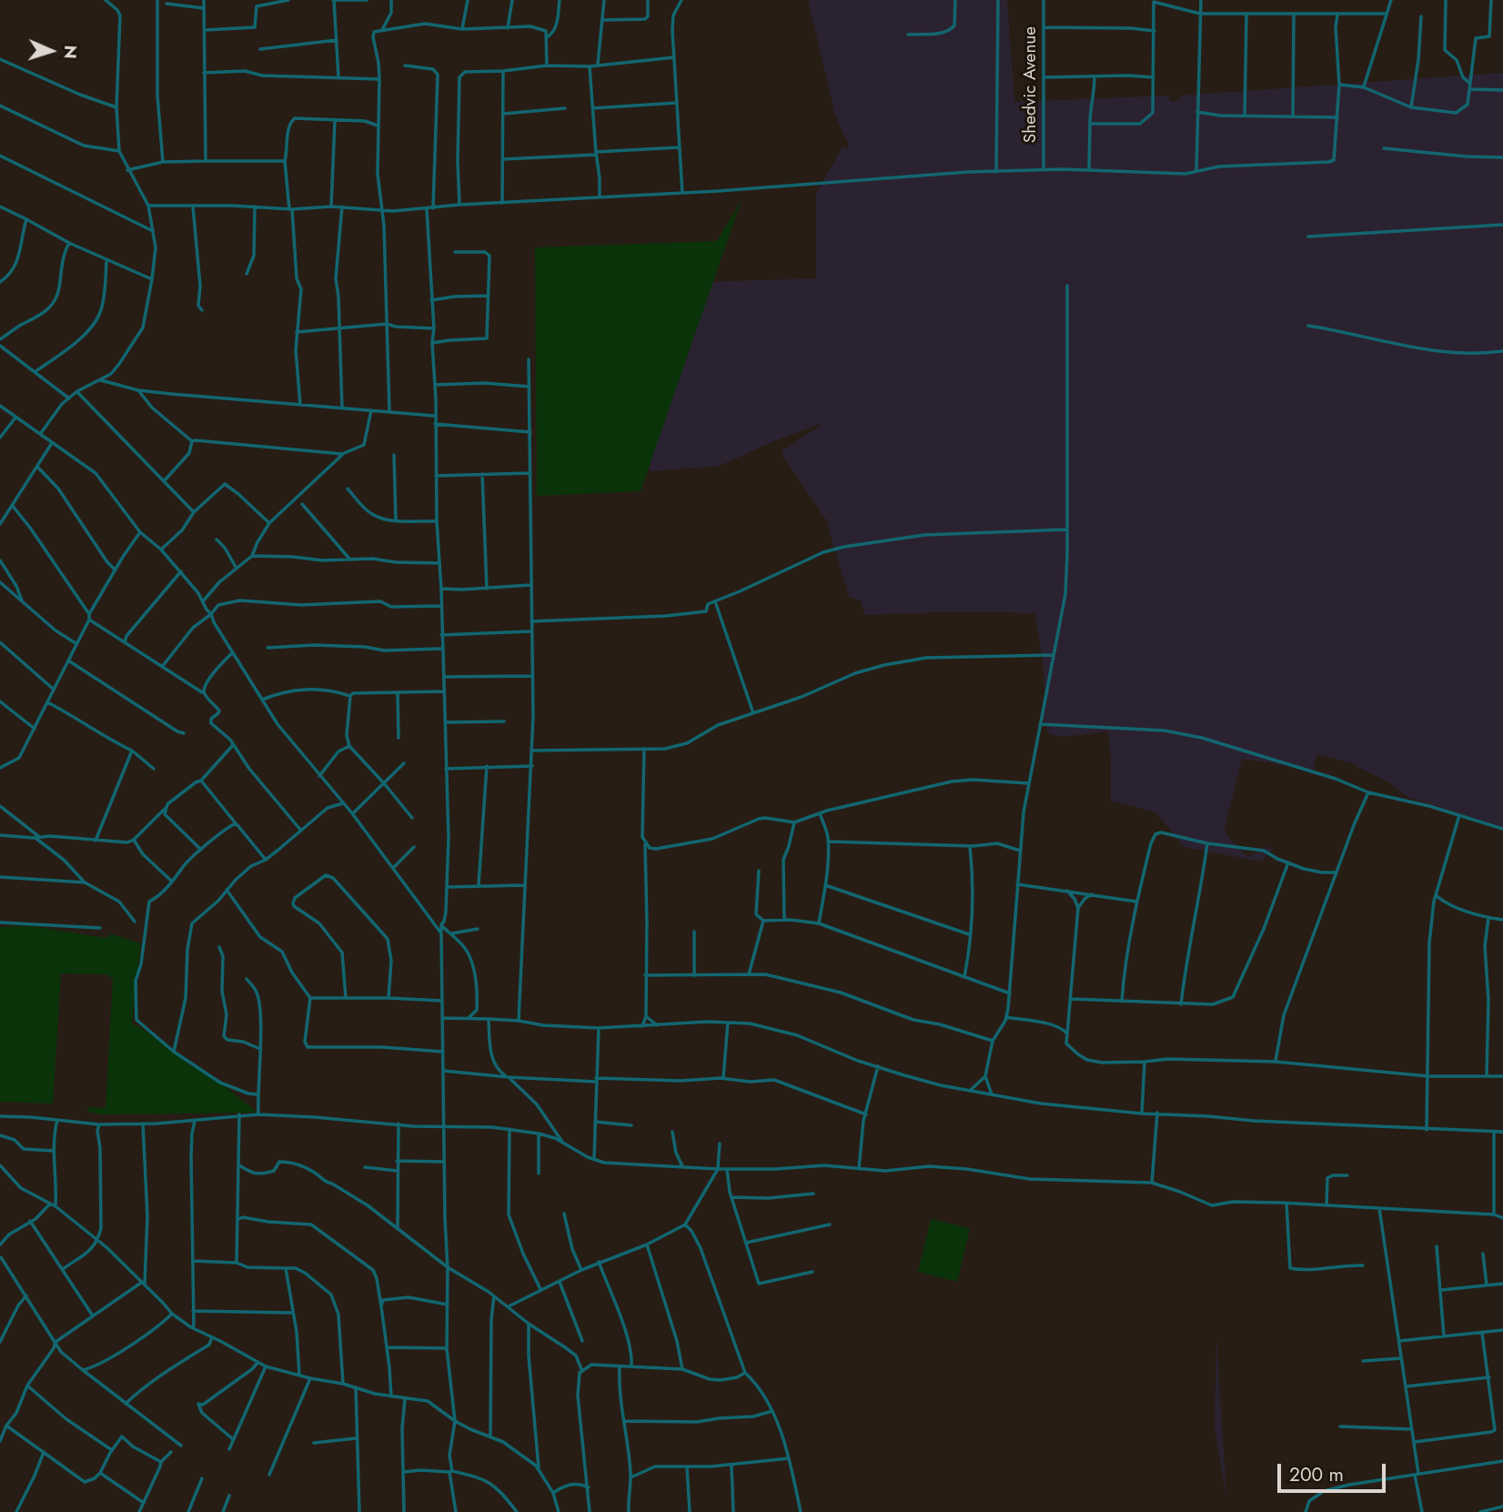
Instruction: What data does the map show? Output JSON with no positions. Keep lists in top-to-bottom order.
{
  "streets": {
    "street": ["Shedvic Avenue"]
  },
  "scale_bar": "200 m",
  "north": "right"
}
